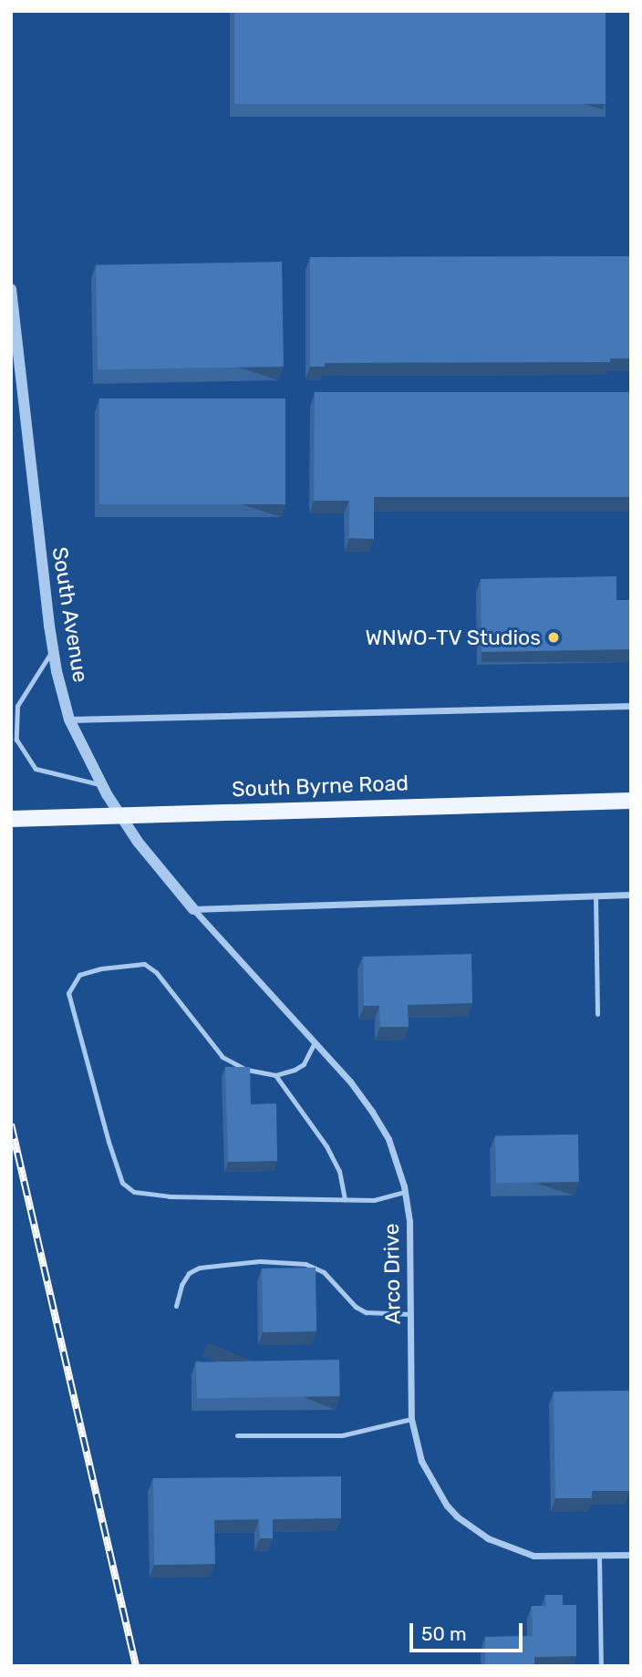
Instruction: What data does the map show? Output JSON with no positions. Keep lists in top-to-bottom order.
{
  "streets": {
    "main road": ["South Byrne Road"],
    "street": ["South Avenue", "Arco Drive"]
  },
  "crossings": [
    ["South Avenue", "Arco Drive"]
  ],
  "places": ["WNWO-TV Studios"],
  "scale_bar": "50 m"
}
